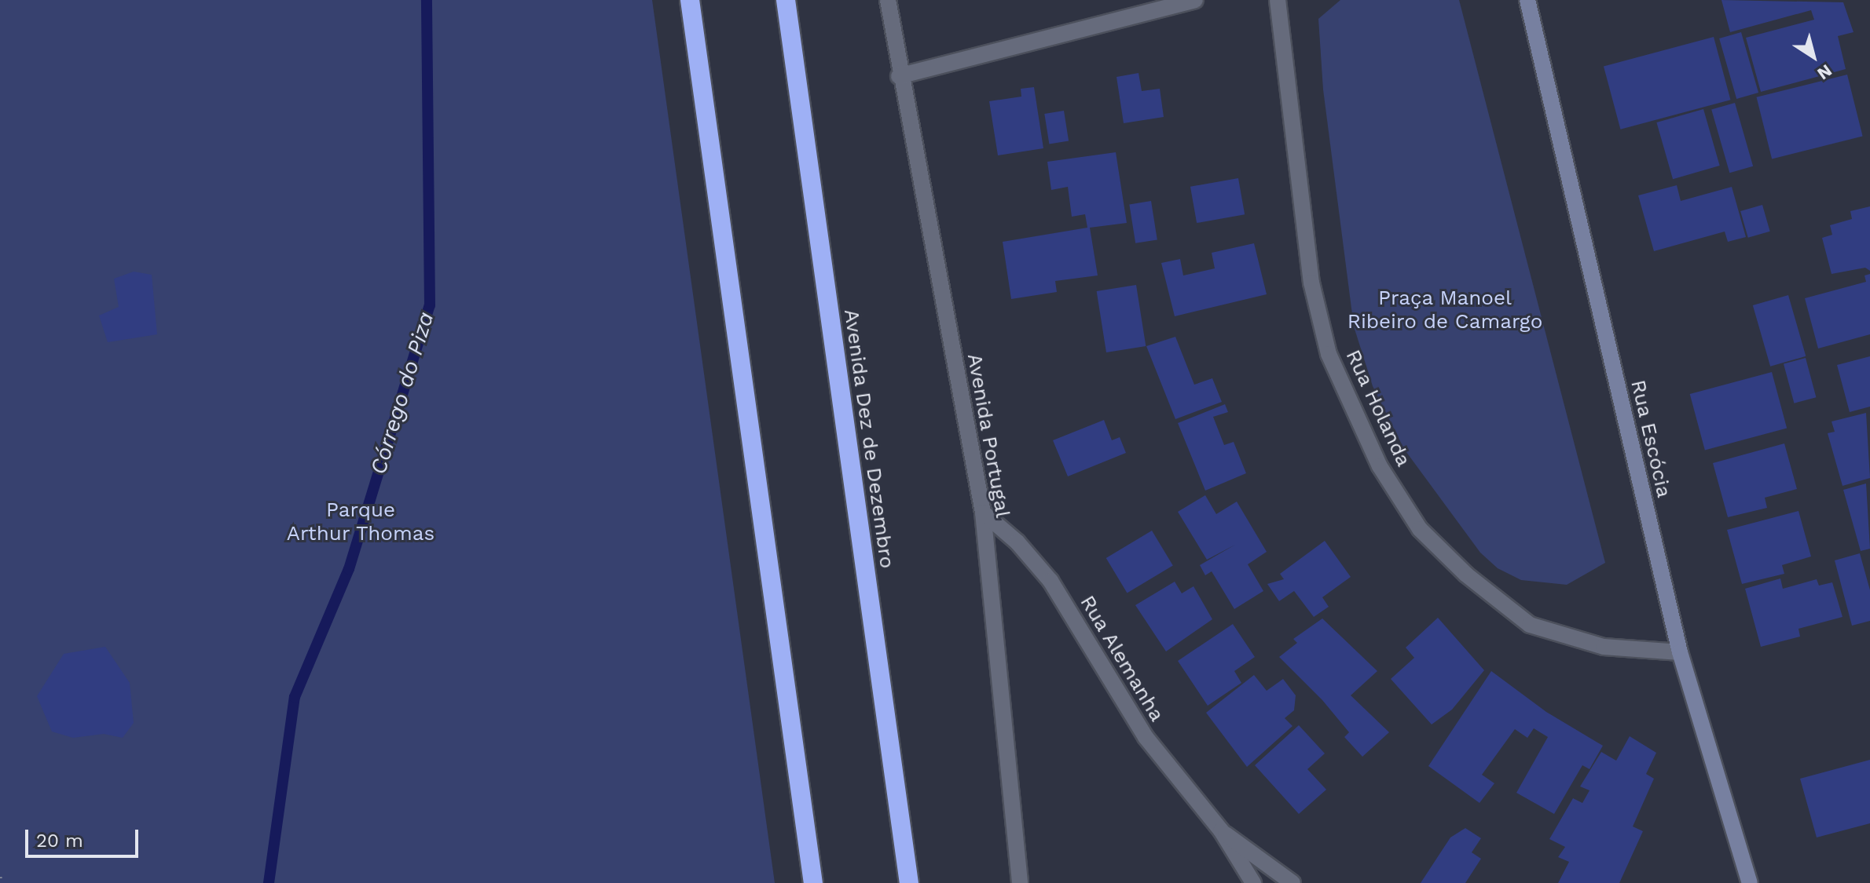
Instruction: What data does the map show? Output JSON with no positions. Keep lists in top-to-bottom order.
{
  "streets": {
    "highway": ["Avenida Dez de Dezembro"],
    "street": [
      "Rua Holanda",
      "Avenida Portugal",
      "Rua Escócia",
      "Rua Alemanha"
    ]
  },
  "crossings": [
    ["Rua Holanda", "Rua Escócia"],
    ["Avenida Portugal", "Rua Alemanha"]
  ],
  "water": ["Córrego do Piza"],
  "parks": ["Praça Manoel Ribeiro de Camargo", "Parque Arthur Thomas"],
  "scale_bar": "20 m",
  "north": "bottom right"
}
